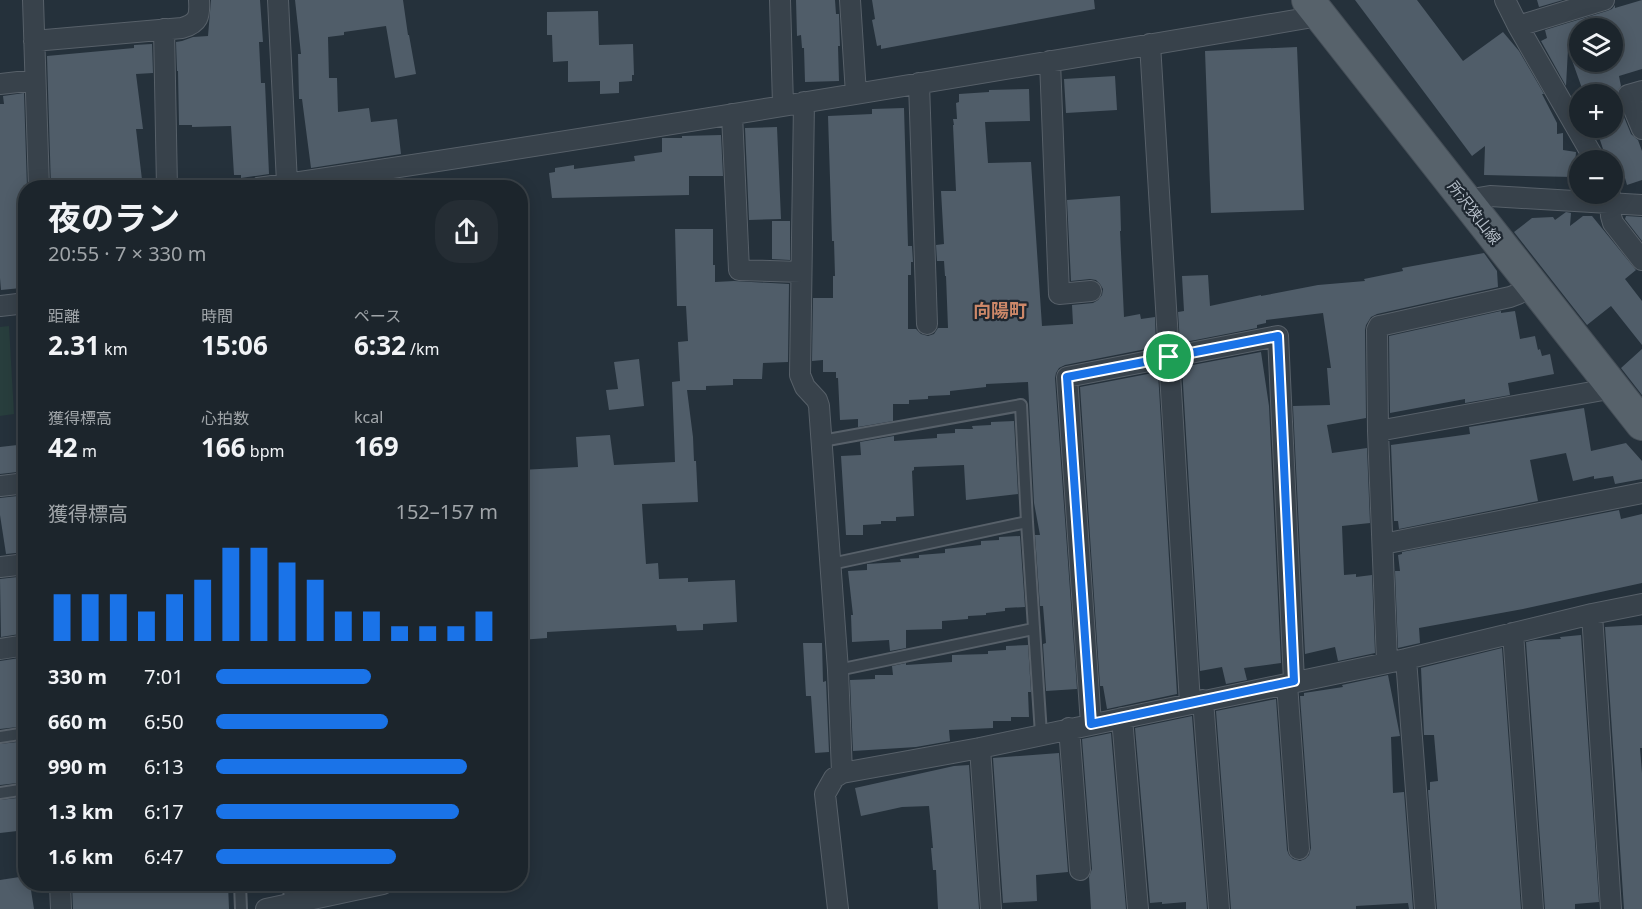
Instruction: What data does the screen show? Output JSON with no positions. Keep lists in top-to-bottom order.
{
  "streets": {
    "main road": ["所沢狭山線"]
  },
  "districts": ["向陽町"],
  "page": {
    "map_buttons": ["+", "−"],
    "heading": ["夜のラン", "20:55 · 7 × 330 m"],
    "stats": [
      ["距離", "2.31 km"],
      ["時間", "15:06"],
      ["ペース", "6:32 /km"],
      ["獲得標高", "42 m"],
      ["心拍数", "166 bpm"],
      ["kcal", "169"]
    ],
    "chart": ["獲得標高", "152–157 m"],
    "list": [
      {
        "name": "330 m",
        "note": "7:01"
      },
      {
        "name": "660 m",
        "note": "6:50"
      },
      {
        "name": "990 m",
        "note": "6:13"
      },
      {
        "name": "1.3 km",
        "note": "6:17"
      },
      {
        "name": "1.6 km",
        "note": "6:47"
      }
    ]
  }
}
